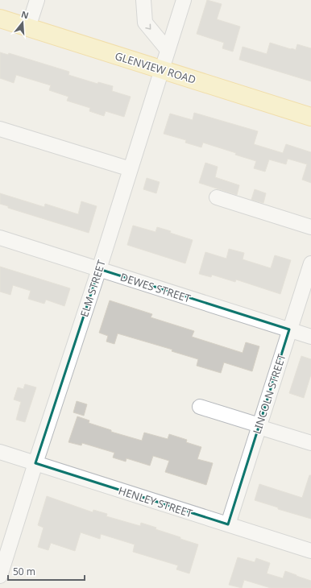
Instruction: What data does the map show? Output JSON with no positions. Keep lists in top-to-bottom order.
{
  "streets": {
    "main road": ["GLENVIEW ROAD"],
    "street": [
      "DEWES STREET",
      "ELM STREET",
      "LINCOLN STREET",
      "HENLEY STREET"
    ]
  },
  "crossings": [
    ["GLENVIEW ROAD", "ELM STREET"],
    ["DEWES STREET", "ELM STREET"],
    ["DEWES STREET", "LINCOLN STREET"],
    ["ELM STREET", "HENLEY STREET"],
    ["LINCOLN STREET", "HENLEY STREET"]
  ],
  "scale_bar": "50 m",
  "north": "top"
}
